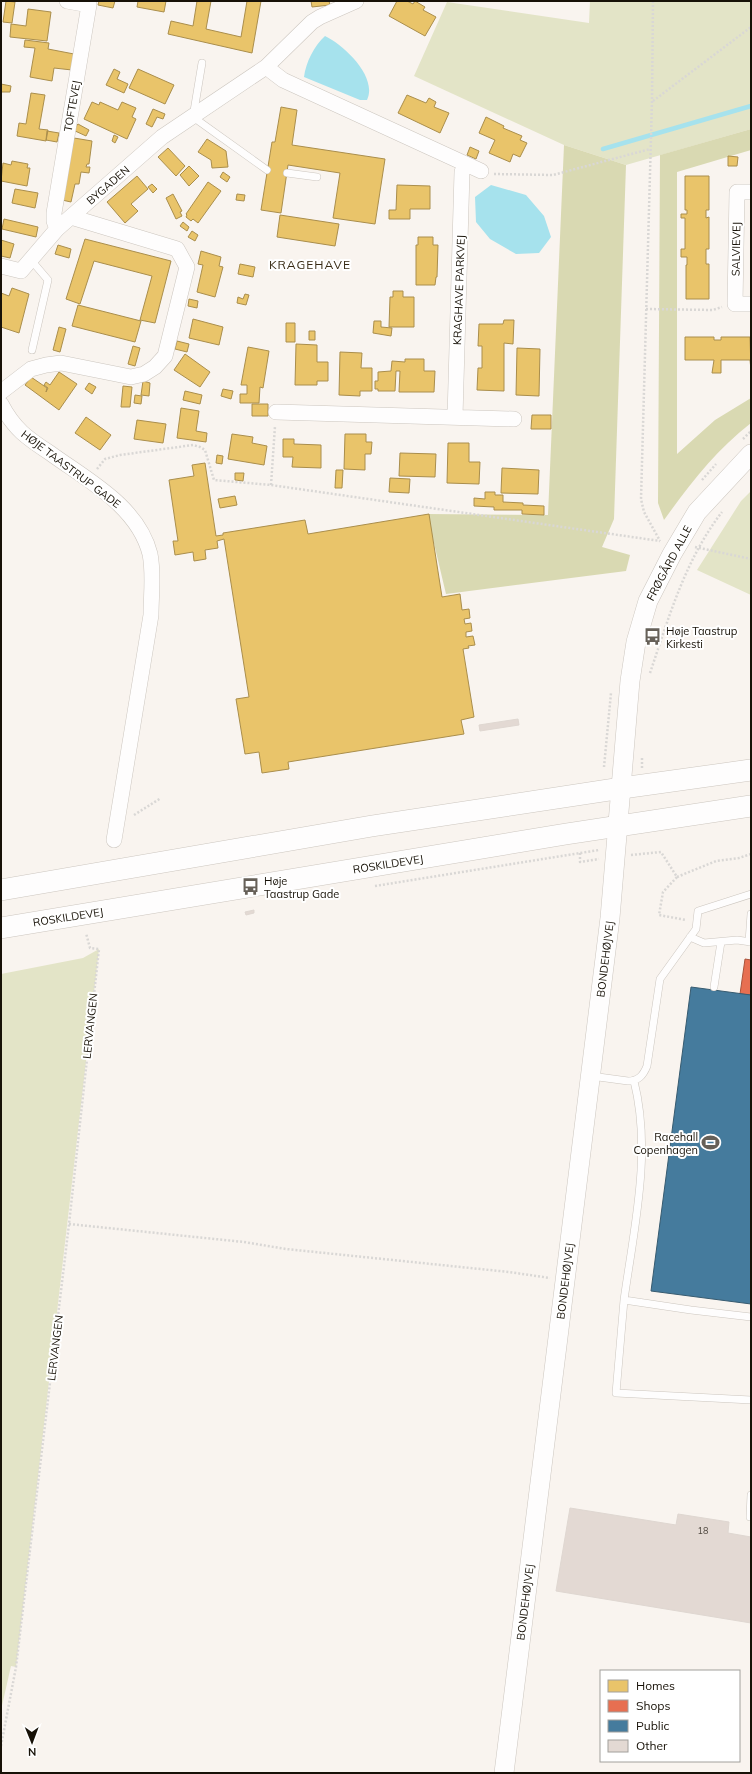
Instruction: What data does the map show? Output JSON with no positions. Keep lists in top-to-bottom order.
{
  "streets": {
    "main road": ["ROSKILDEVEJ"],
    "street": [
      "TOFTEVEJ",
      "BYGADEN",
      "SALVIEVEJ",
      "KRAGHAVE PARKVEJ",
      "HØJE TAASTRUP GADE",
      "FRØGÅRD ALLE",
      "BONDEHØJVEJ"
    ],
    "path": ["LERVANGEN"]
  },
  "crossings": [
    ["TOFTEVEJ", "BYGADEN"],
    ["FRØGÅRD ALLE", "BONDEHØJVEJ"],
    ["ROSKILDEVEJ", "BONDEHØJVEJ"]
  ],
  "districts": ["KRAGEHAVE"],
  "places": {
    "bus stop": ["Høje Taastrup Kirkesti", "Høje Taastrup Gade"],
    "sports": ["Racehall Copenhagen"]
  },
  "house_numbers": ["18"],
  "legend": [
    "Homes",
    "Shops",
    "Public",
    "Other"
  ],
  "north": "bottom"
}
